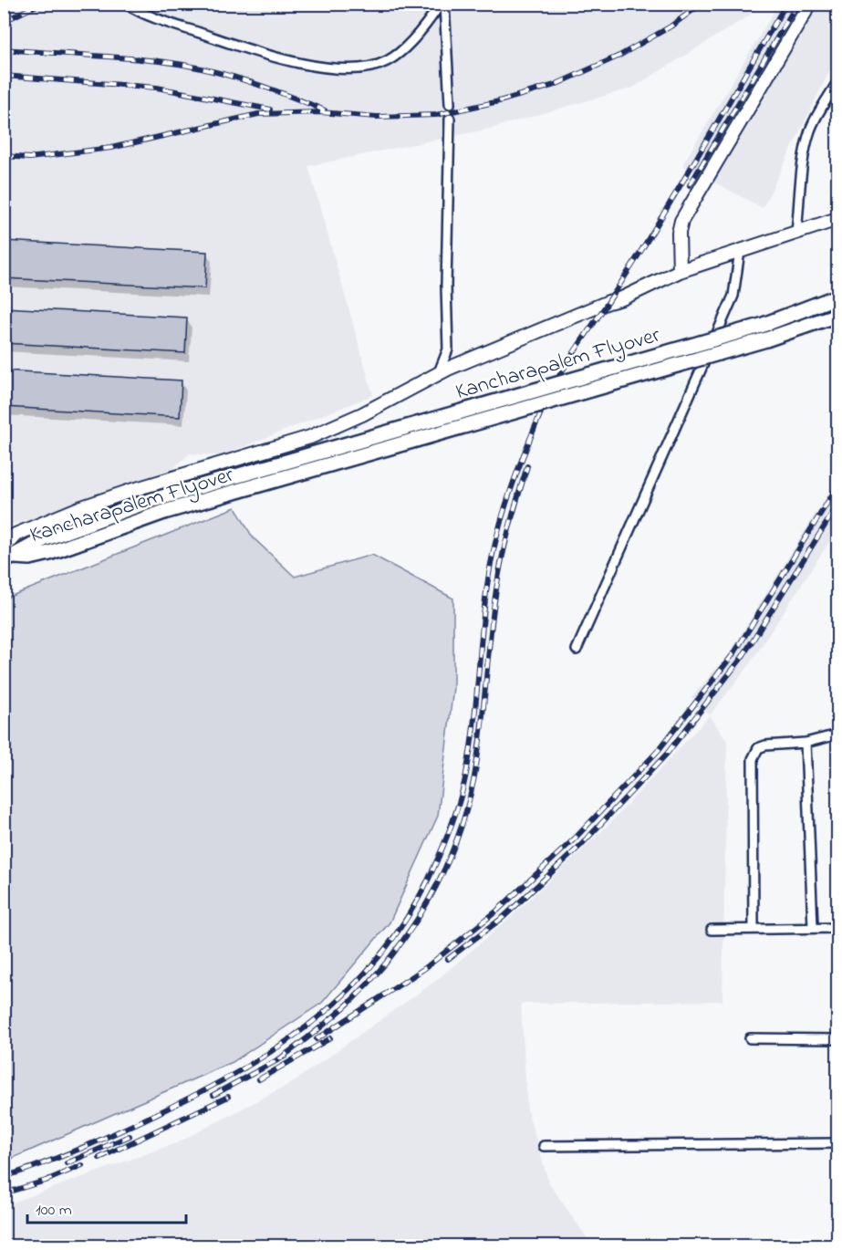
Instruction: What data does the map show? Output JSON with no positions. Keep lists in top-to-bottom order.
{
  "streets": {
    "main road": ["Kancharapalem Flyover"]
  },
  "scale_bar": "100 m"
}
